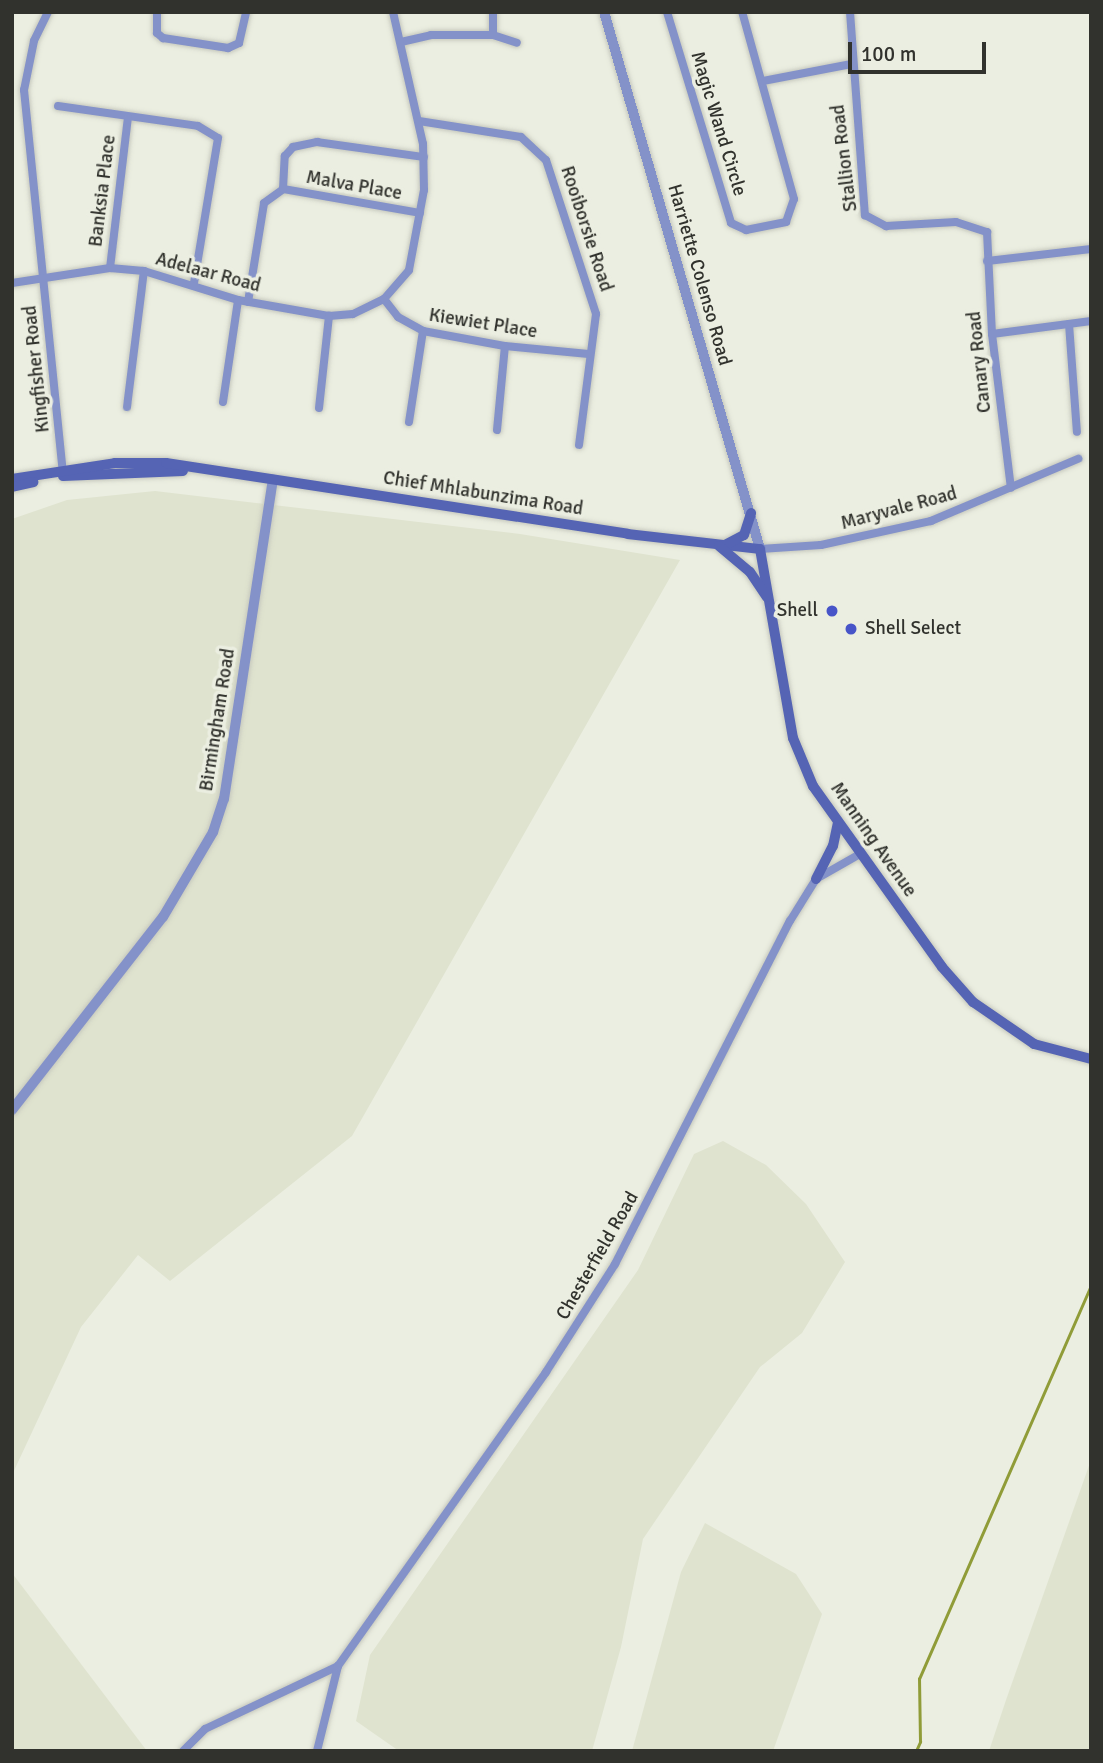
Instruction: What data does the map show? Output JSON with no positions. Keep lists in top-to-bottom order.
{
  "streets": {
    "main road": ["Chief Mhlabunzima Road", "Manning Avenue"],
    "street": [
      "Magic Wand Circle",
      "Stallion Road",
      "Malva Place",
      "Banksia Place",
      "Rooiborsie Road",
      "Adelaar Road",
      "Harriette Colenso Road",
      "Kiewiet Place",
      "Canary Road",
      "Kingfisher Road",
      "Maryvale Road",
      "Birmingham Road",
      "Chesterfield Road"
    ]
  },
  "crossings": [
    ["Stallion Road", "Canary Road"],
    ["Malva Place", "Adelaar Road"],
    ["Banksia Place", "Adelaar Road"],
    ["Rooiborsie Road", "Adelaar Road"],
    ["Rooiborsie Road", "Kiewiet Place"],
    ["Adelaar Road", "Kiewiet Place"],
    ["Adelaar Road", "Kingfisher Road"],
    ["Harriette Colenso Road", "Chief Mhlabunzima Road"],
    ["Harriette Colenso Road", "Maryvale Road"],
    ["Harriette Colenso Road", "Manning Avenue"],
    ["Canary Road", "Maryvale Road"],
    ["Kingfisher Road", "Chief Mhlabunzima Road"],
    ["Chief Mhlabunzima Road", "Maryvale Road"],
    ["Chief Mhlabunzima Road", "Birmingham Road"],
    ["Chief Mhlabunzima Road", "Manning Avenue"],
    ["Maryvale Road", "Manning Avenue"],
    ["Manning Avenue", "Chesterfield Road"]
  ],
  "places": ["Shell", "Shell Select"],
  "scale_bar": "100 m"
}
